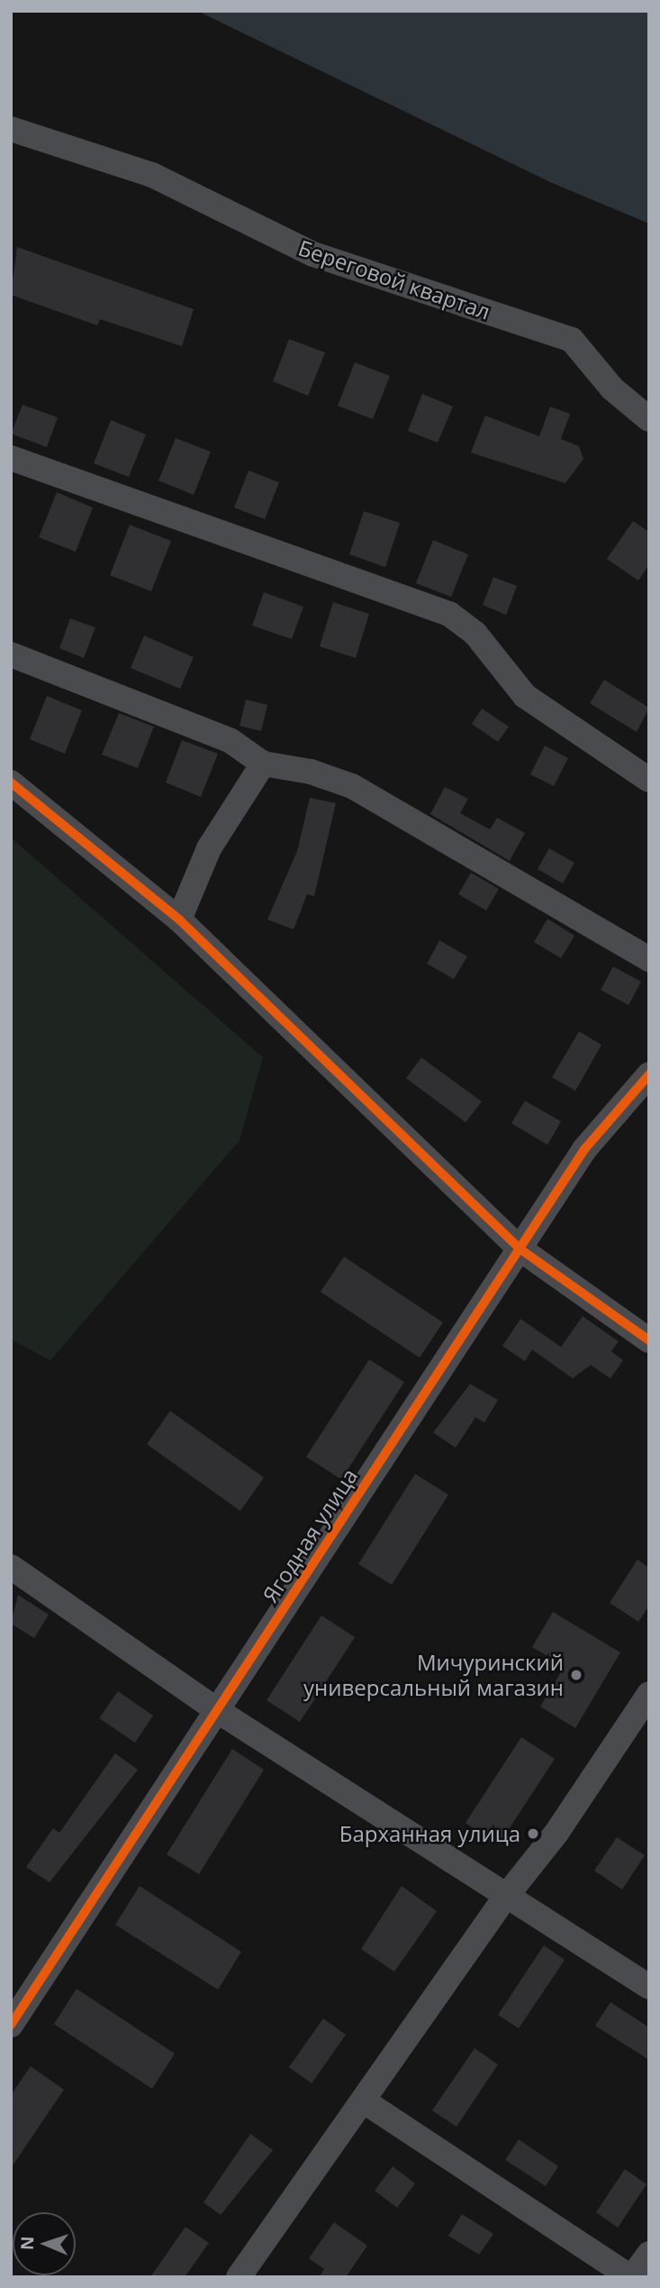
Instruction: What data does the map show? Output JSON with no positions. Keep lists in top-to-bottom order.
{
  "streets": {
    "street": ["Береговой квартал", "Ягодная улица"]
  },
  "places": ["Мичуринский универсальный магазин", "Барханная улица"],
  "north": "left"
}
